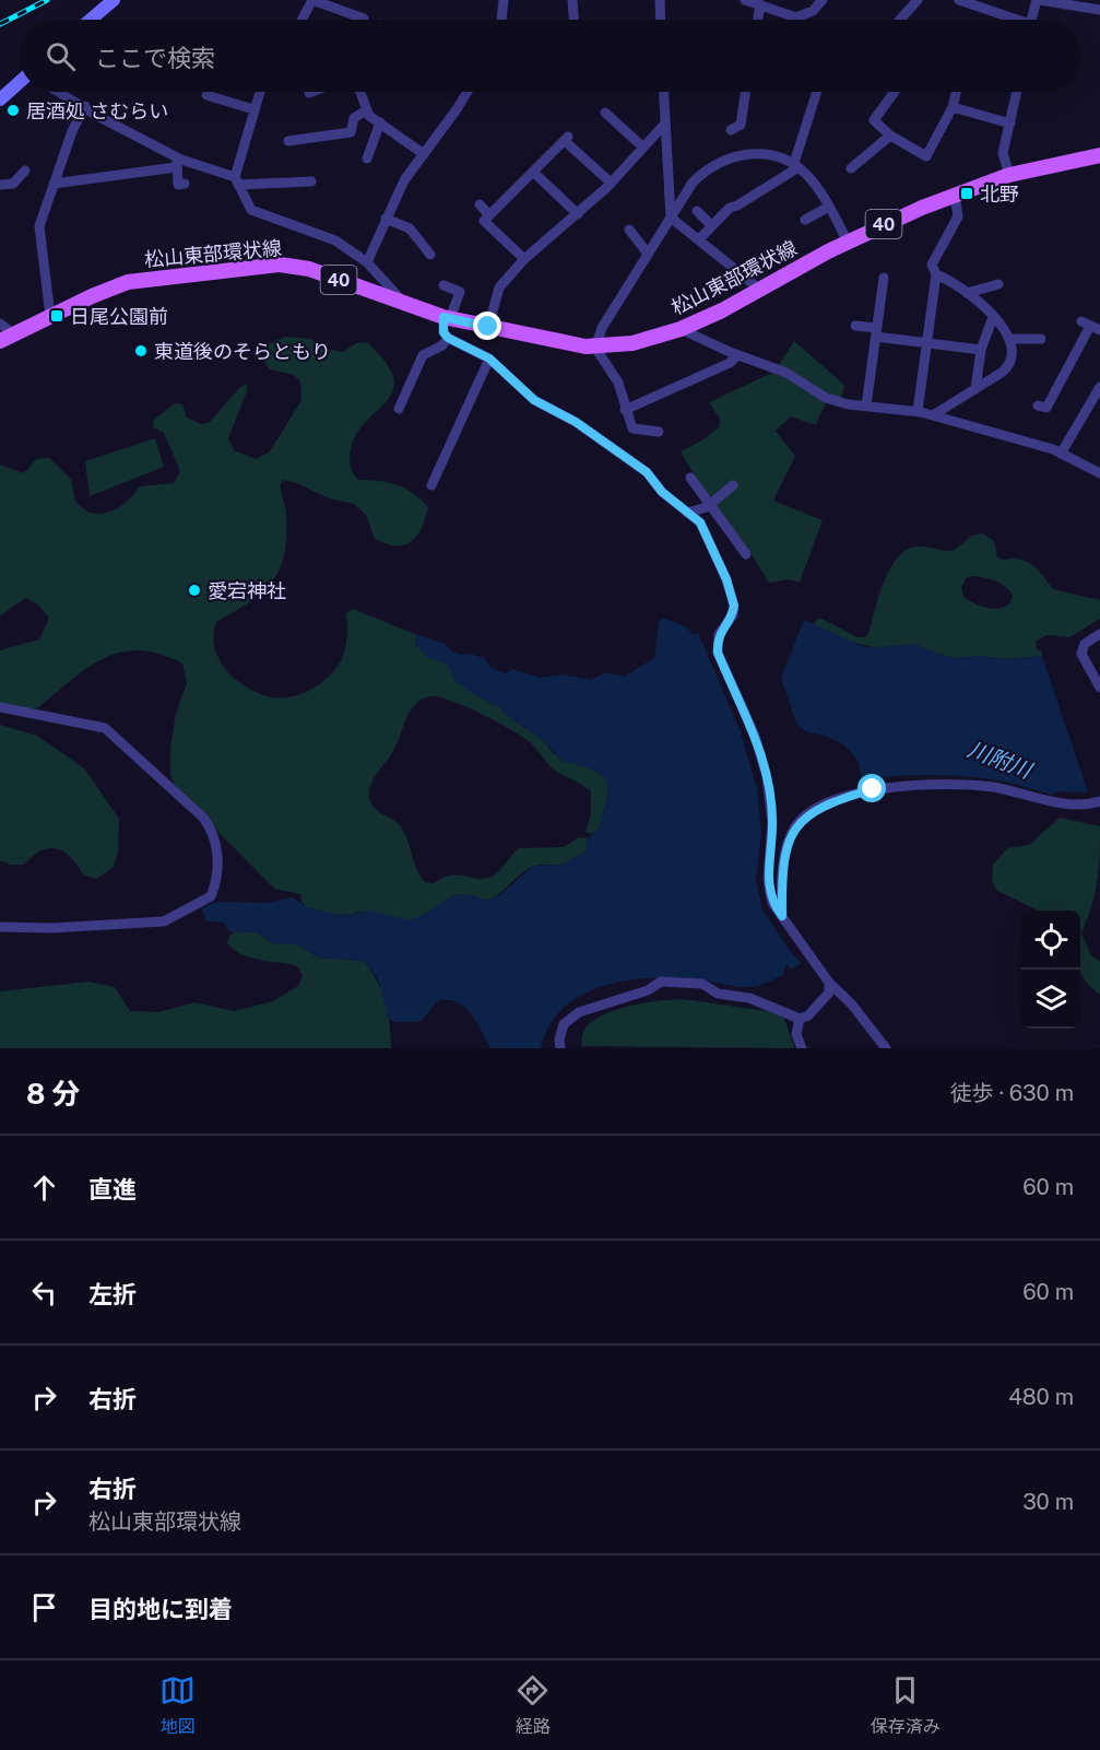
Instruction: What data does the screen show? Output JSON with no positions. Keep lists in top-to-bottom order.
{
  "streets": {
    "main road": ["40", "松山東部環状線"]
  },
  "water": ["川附川"],
  "places": {
    "other": ["居酒処 さむらい", "東道後のそらともり", "愛宕神社"],
    "transit": ["北野", "日尾公園前"]
  },
  "page": {
    "search": "ここで検索",
    "heading": ["8 分", "徒歩 · 630 m"],
    "list": [
      ["直進", "60 m"],
      ["左折", "60 m"],
      ["右折", "480 m"],
      ["右折", "松山東部環状線", "30 m"],
      "目的地に到着"
    ],
    "nav": ["地図", "経路", "保存済み"]
  }
}
